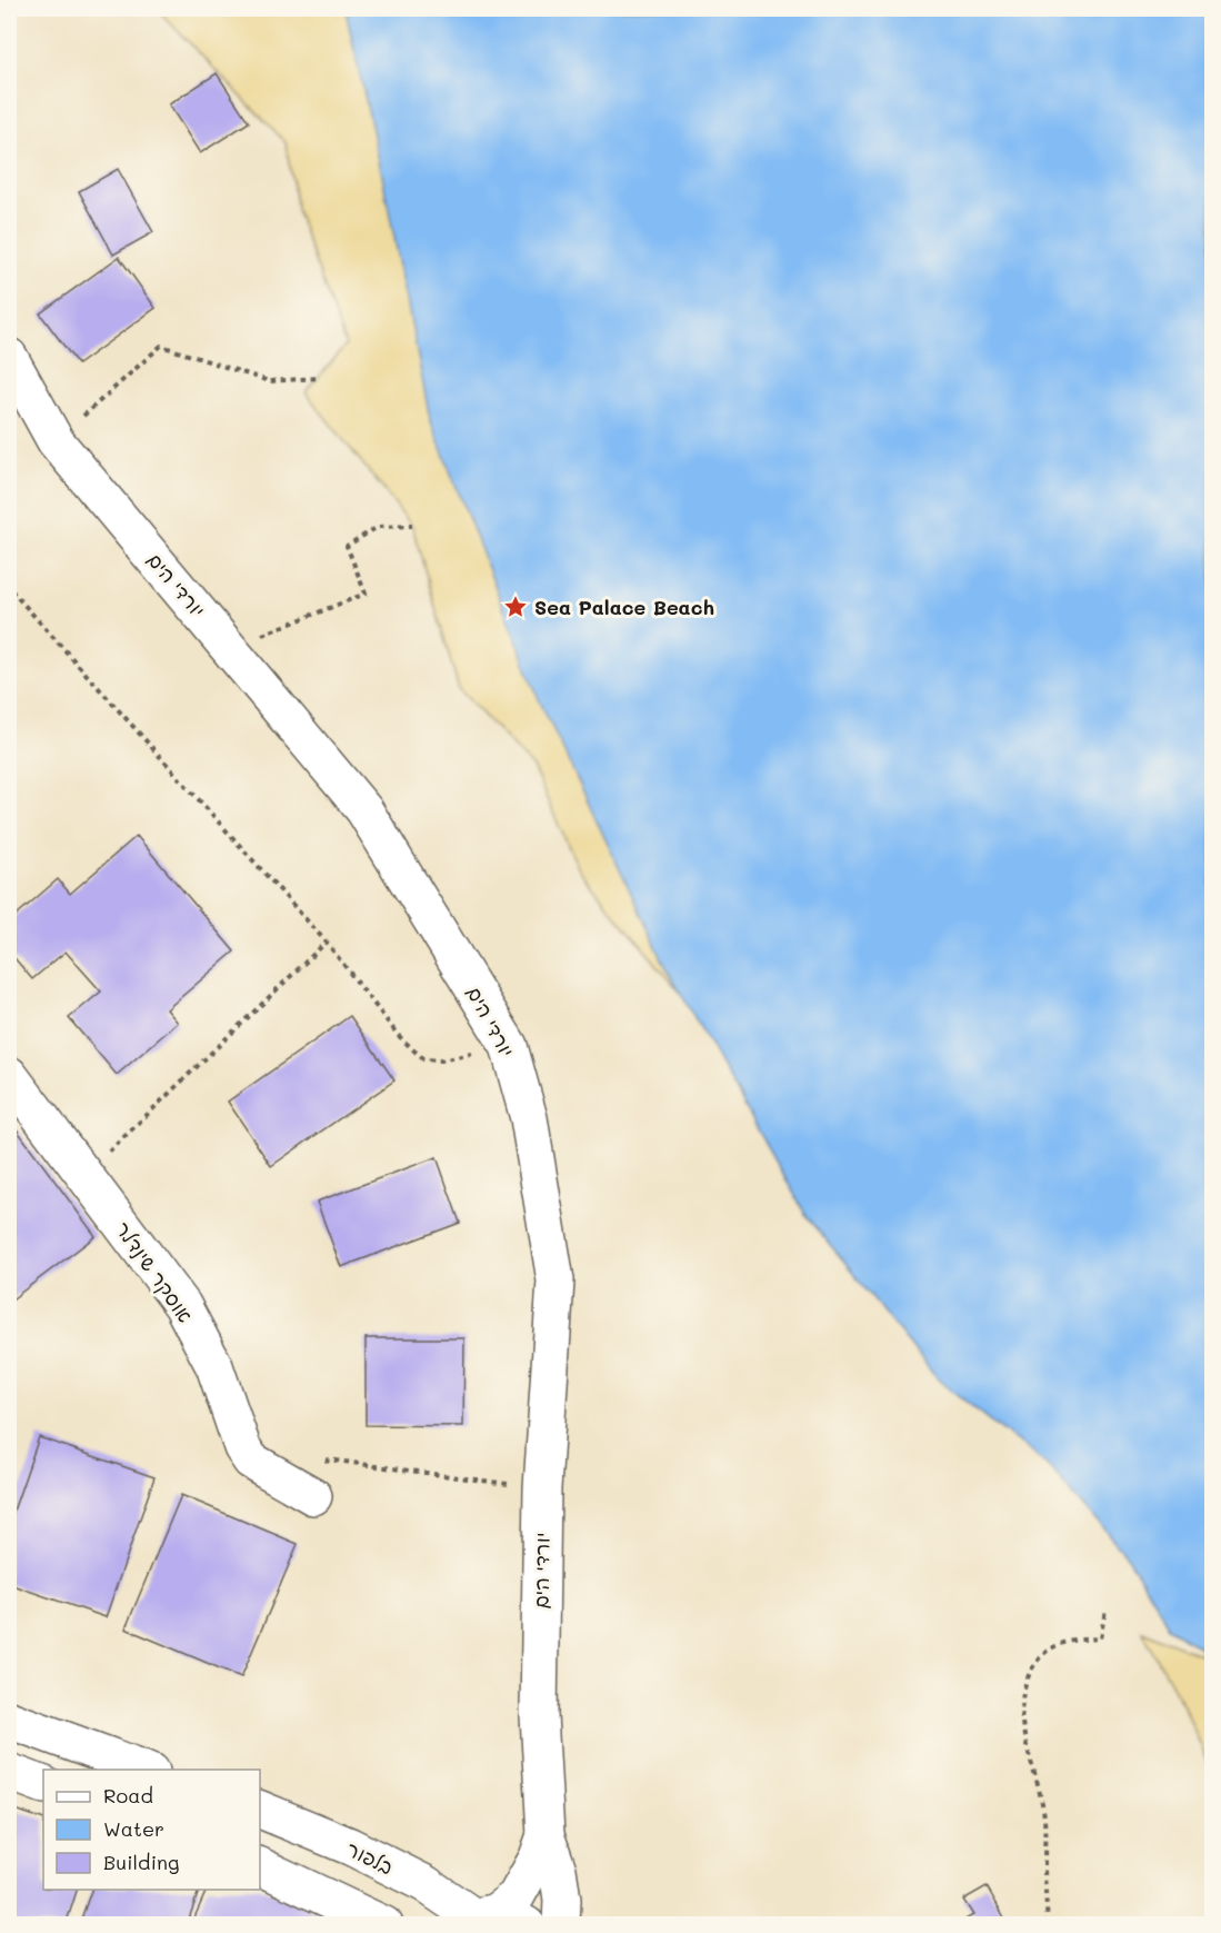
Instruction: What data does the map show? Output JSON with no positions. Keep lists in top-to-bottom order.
{
  "streets": {
    "street": ["יורדי הים", "אוסקר שינדלר", "בלפור"]
  },
  "crossings": [
    ["יורדי הים", "בלפור"]
  ],
  "places": {
    "place": ["Sea Palace Beach"]
  },
  "legend": ["Road", "Water", "Building"]
}
